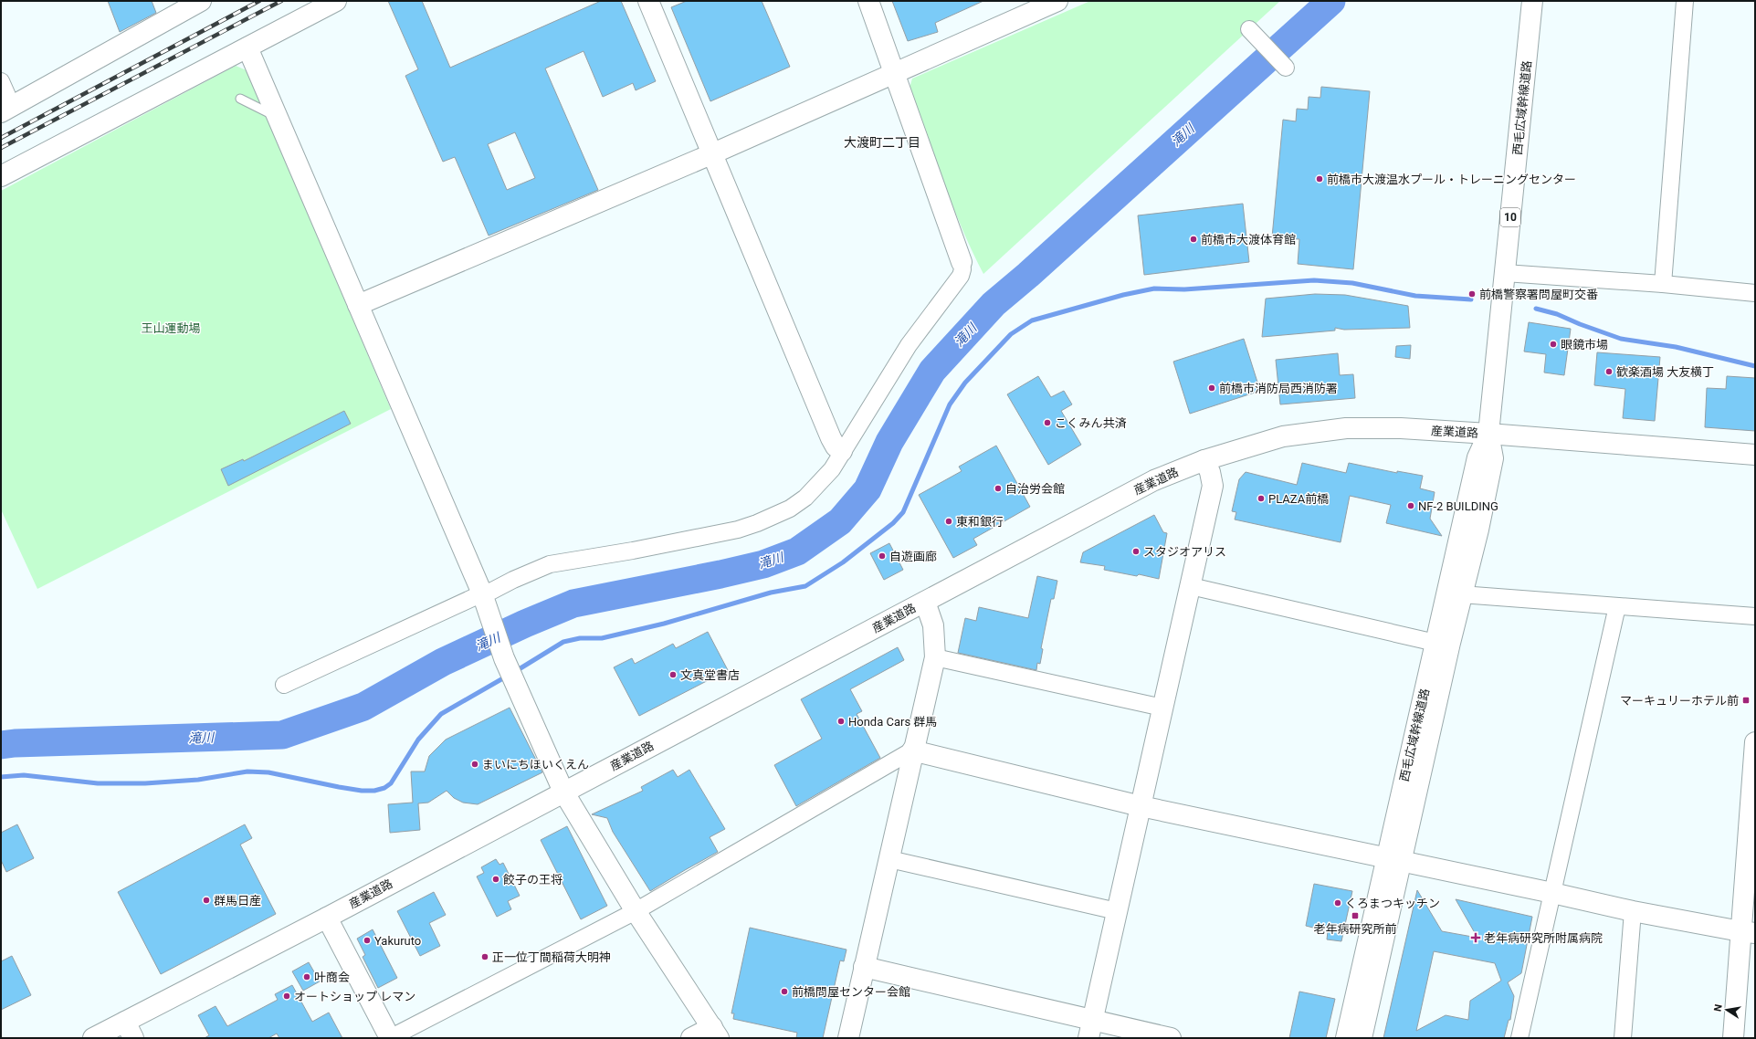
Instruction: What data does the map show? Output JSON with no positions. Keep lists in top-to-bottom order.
{
  "streets": {
    "street": ["西毛広域幹線道路", "10", "産業道路"]
  },
  "crossings": [
    ["西毛広域幹線道路", "産業道路"]
  ],
  "districts": ["大渡町二丁目"],
  "water": ["滝川"],
  "parks": ["王山運動場"],
  "places": {
    "other": [
      "前橋市大渡温水プール・トレーニングセンター",
      "前橋市大渡体育館",
      "前橋警察署問屋町交番",
      "眼鏡市場",
      "歓楽酒場 大友横丁",
      "前橋市消防局西消防署",
      "こくみん共済",
      "自治労会館",
      "PLAZA前橋",
      "NF-2 BUILDING",
      "東和銀行",
      "スタジオアリス",
      "自遊画廊",
      "文真堂書店",
      "Honda Cars 群馬",
      "まいにちほいくえん",
      "餃子の王将",
      "群馬日産",
      "くろまつキッチン",
      "Yakuruto",
      "正一位丁間稲荷大明神",
      "叶商会",
      "前橋問屋センター会館",
      "オートショップ レマン"
    ],
    "transit": ["マーキュリーホテル前", "老年病研究所前"],
    "health": ["老年病研究所附属病院"]
  },
  "north": "left"
}
